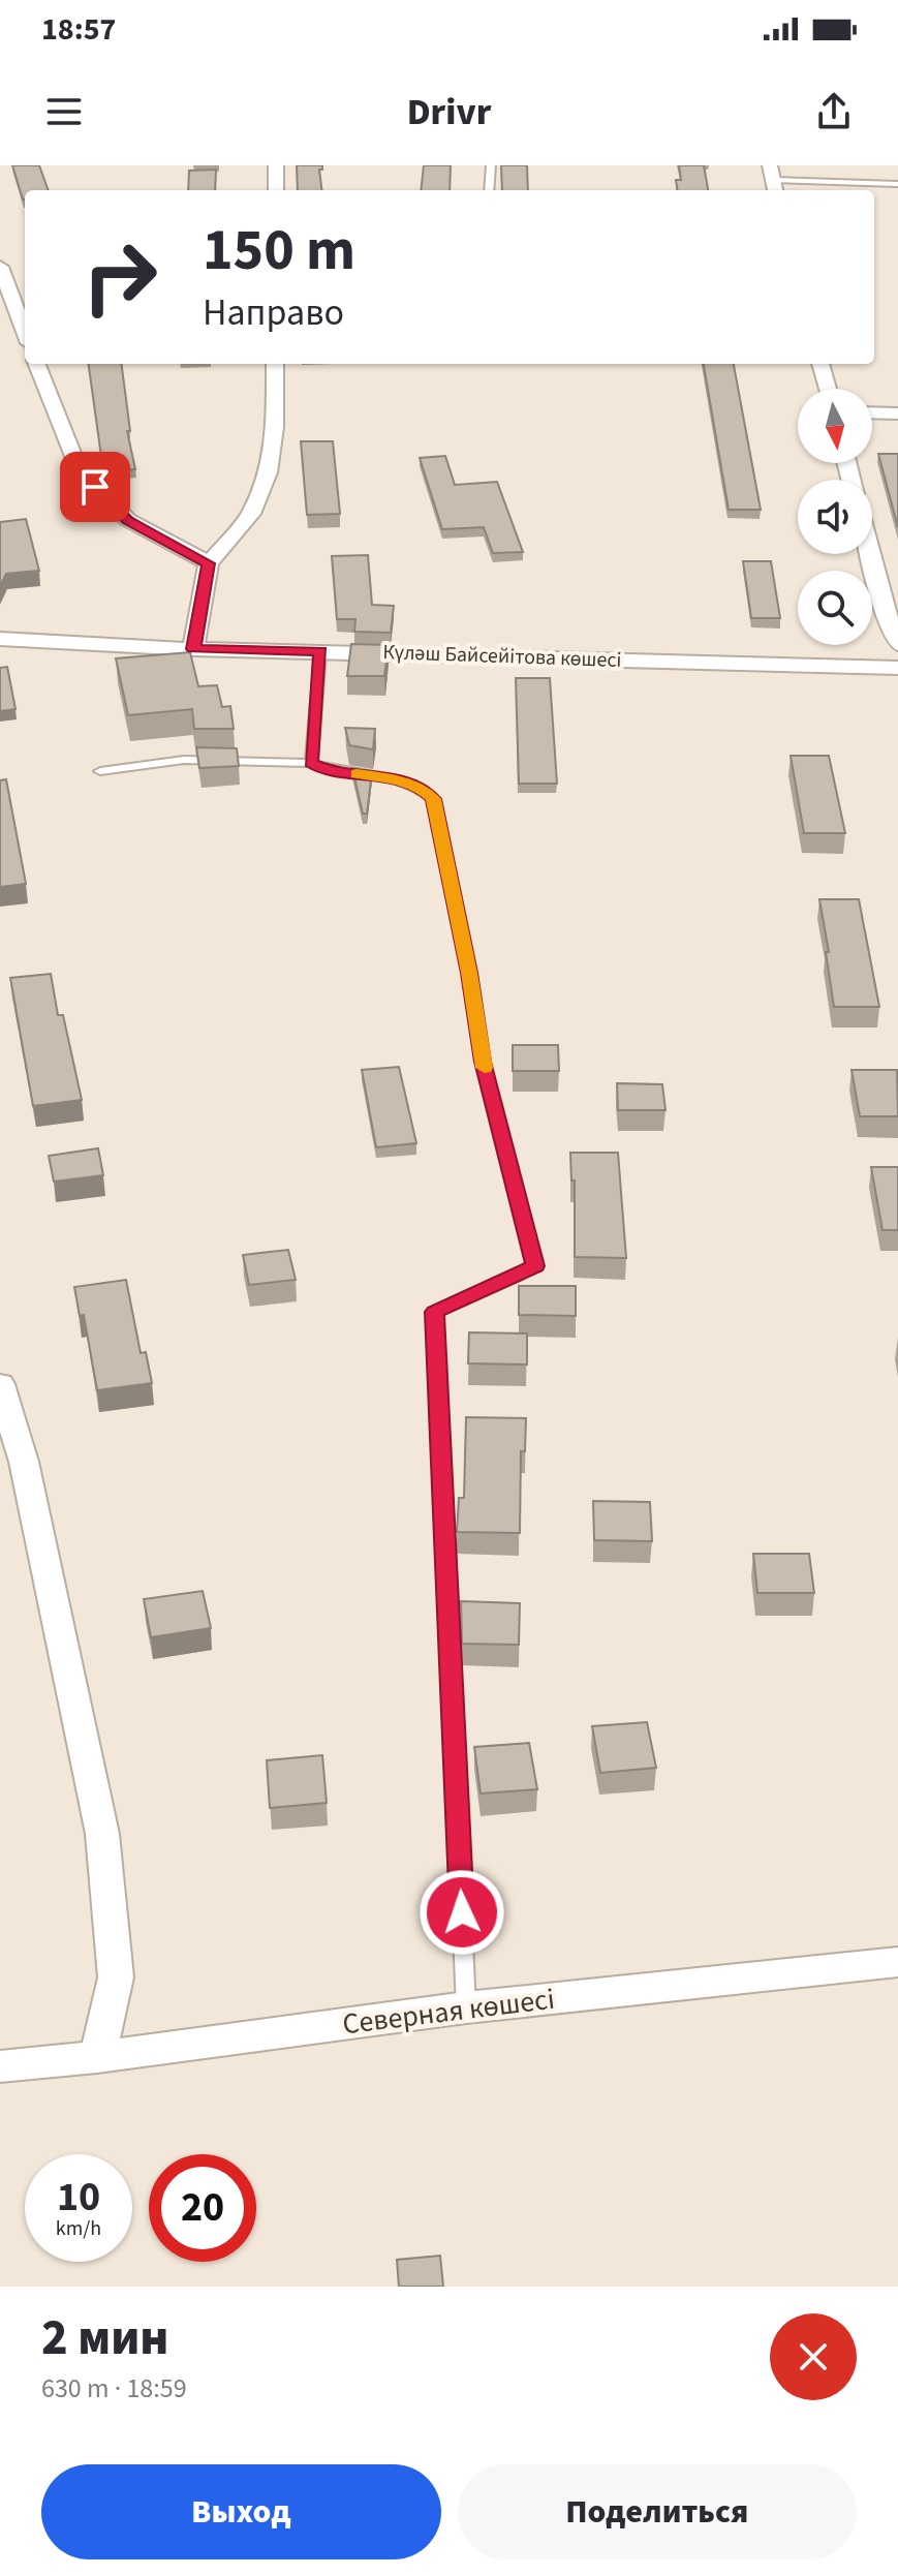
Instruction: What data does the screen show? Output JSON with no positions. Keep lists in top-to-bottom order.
{
  "streets": {
    "street": ["Күләш Байсейітова көшесі", "Северная көшесі"]
  },
  "north": "bottom",
  "page": {
    "status": "18:57",
    "header": "Drivr",
    "turn": ["150 m", "Направо"],
    "speed": "10 km/h",
    "limit": "20",
    "heading": ["2 мин", "630 m · 18:59"],
    "buttons": ["Выход", "Поделиться"]
  }
}
